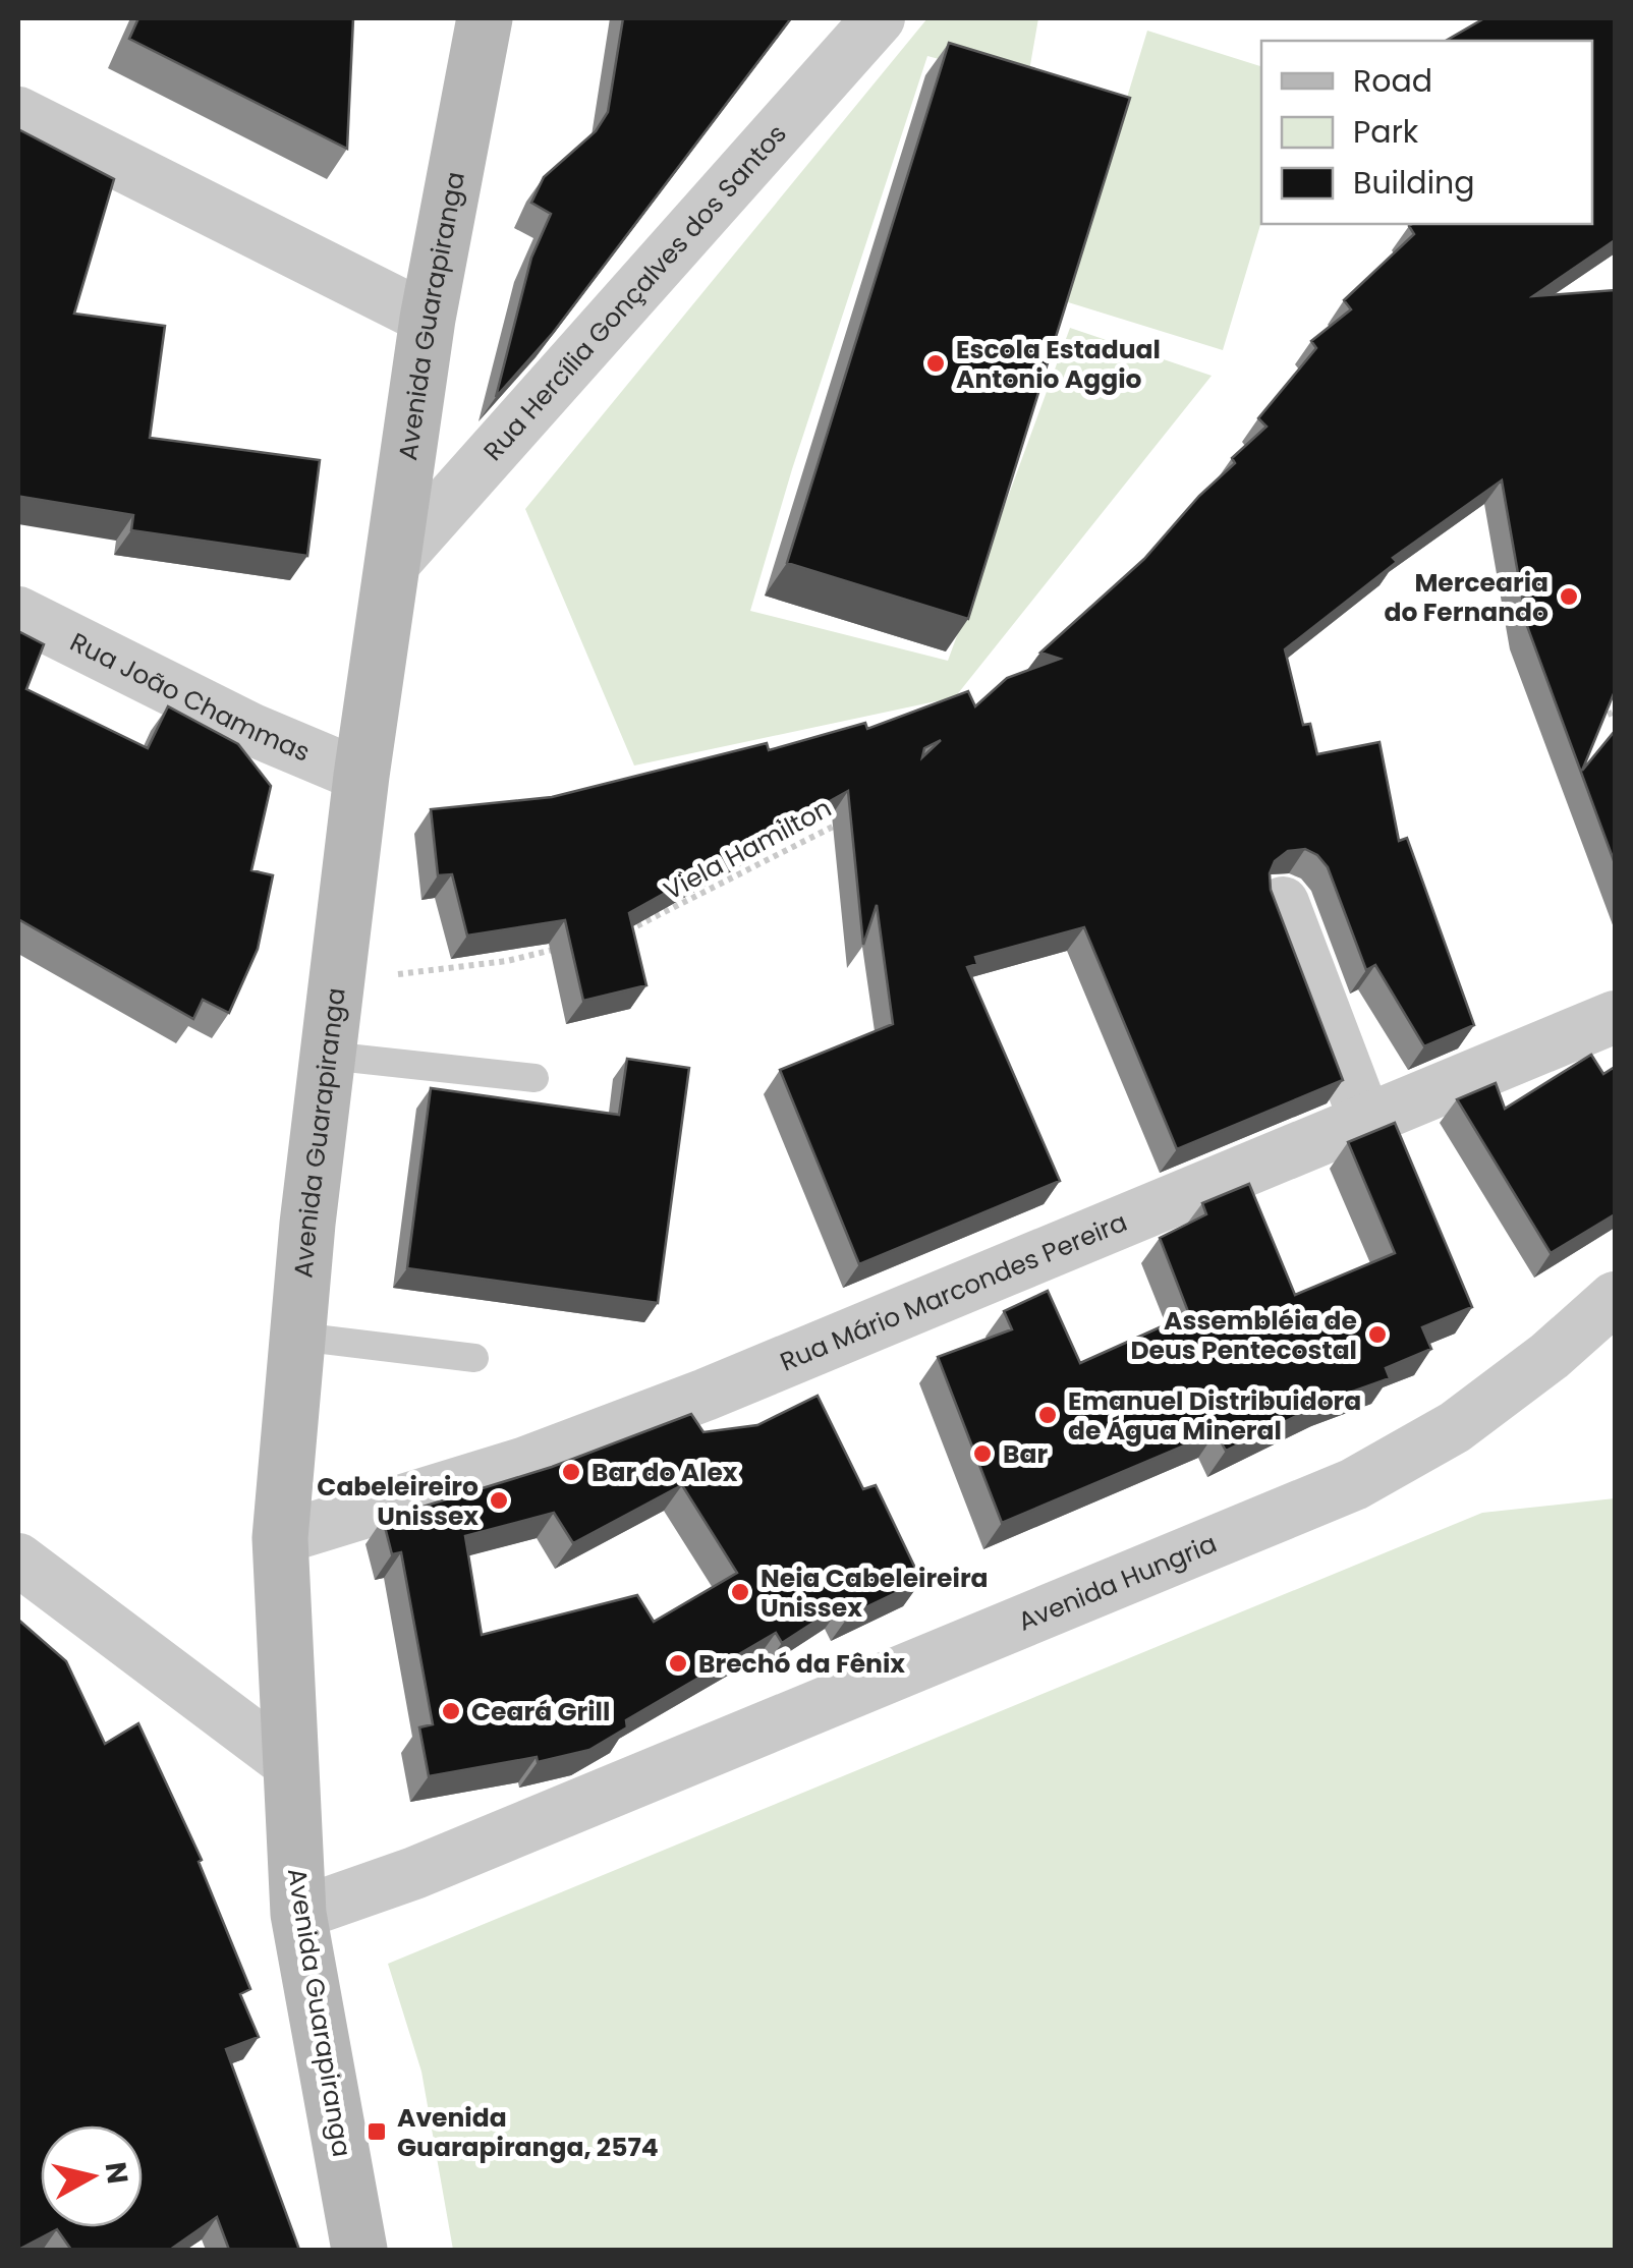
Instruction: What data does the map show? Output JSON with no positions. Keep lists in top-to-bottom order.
{
  "streets": {
    "main road": ["Avenida Guarapiranga"],
    "street": [
      "Rua Hercília Gonçalves dos Santos",
      "Rua João Chammas",
      "Rua Mário Marcondes Pereira",
      "Avenida Hungria"
    ],
    "path": ["Viela Hamilton"]
  },
  "crossings": [
    ["Rua Hercília Gonçalves dos Santos", "Avenida Guarapiranga"],
    ["Avenida Guarapiranga", "Rua João Chammas"],
    ["Avenida Guarapiranga", "Rua Mário Marcondes Pereira"],
    ["Avenida Guarapiranga", "Avenida Hungria"]
  ],
  "places": {
    "other": [
      "Escola Estadual Antonio Aggio",
      "Mercearia do Fernando",
      "Assembléia de Deus Pentecostal",
      "Emanuel Distribuidora de Água Mineral",
      "Bar",
      "Bar do Alex",
      "Cabeleireiro Unissex",
      "Neia Cabeleireira Unissex",
      "Brechó da Fênix",
      "Ceará Grill"
    ],
    "transit": ["Avenida Guarapiranga, 2574"]
  },
  "legend": ["Road", "Park", "Building"],
  "north": "right"
}
